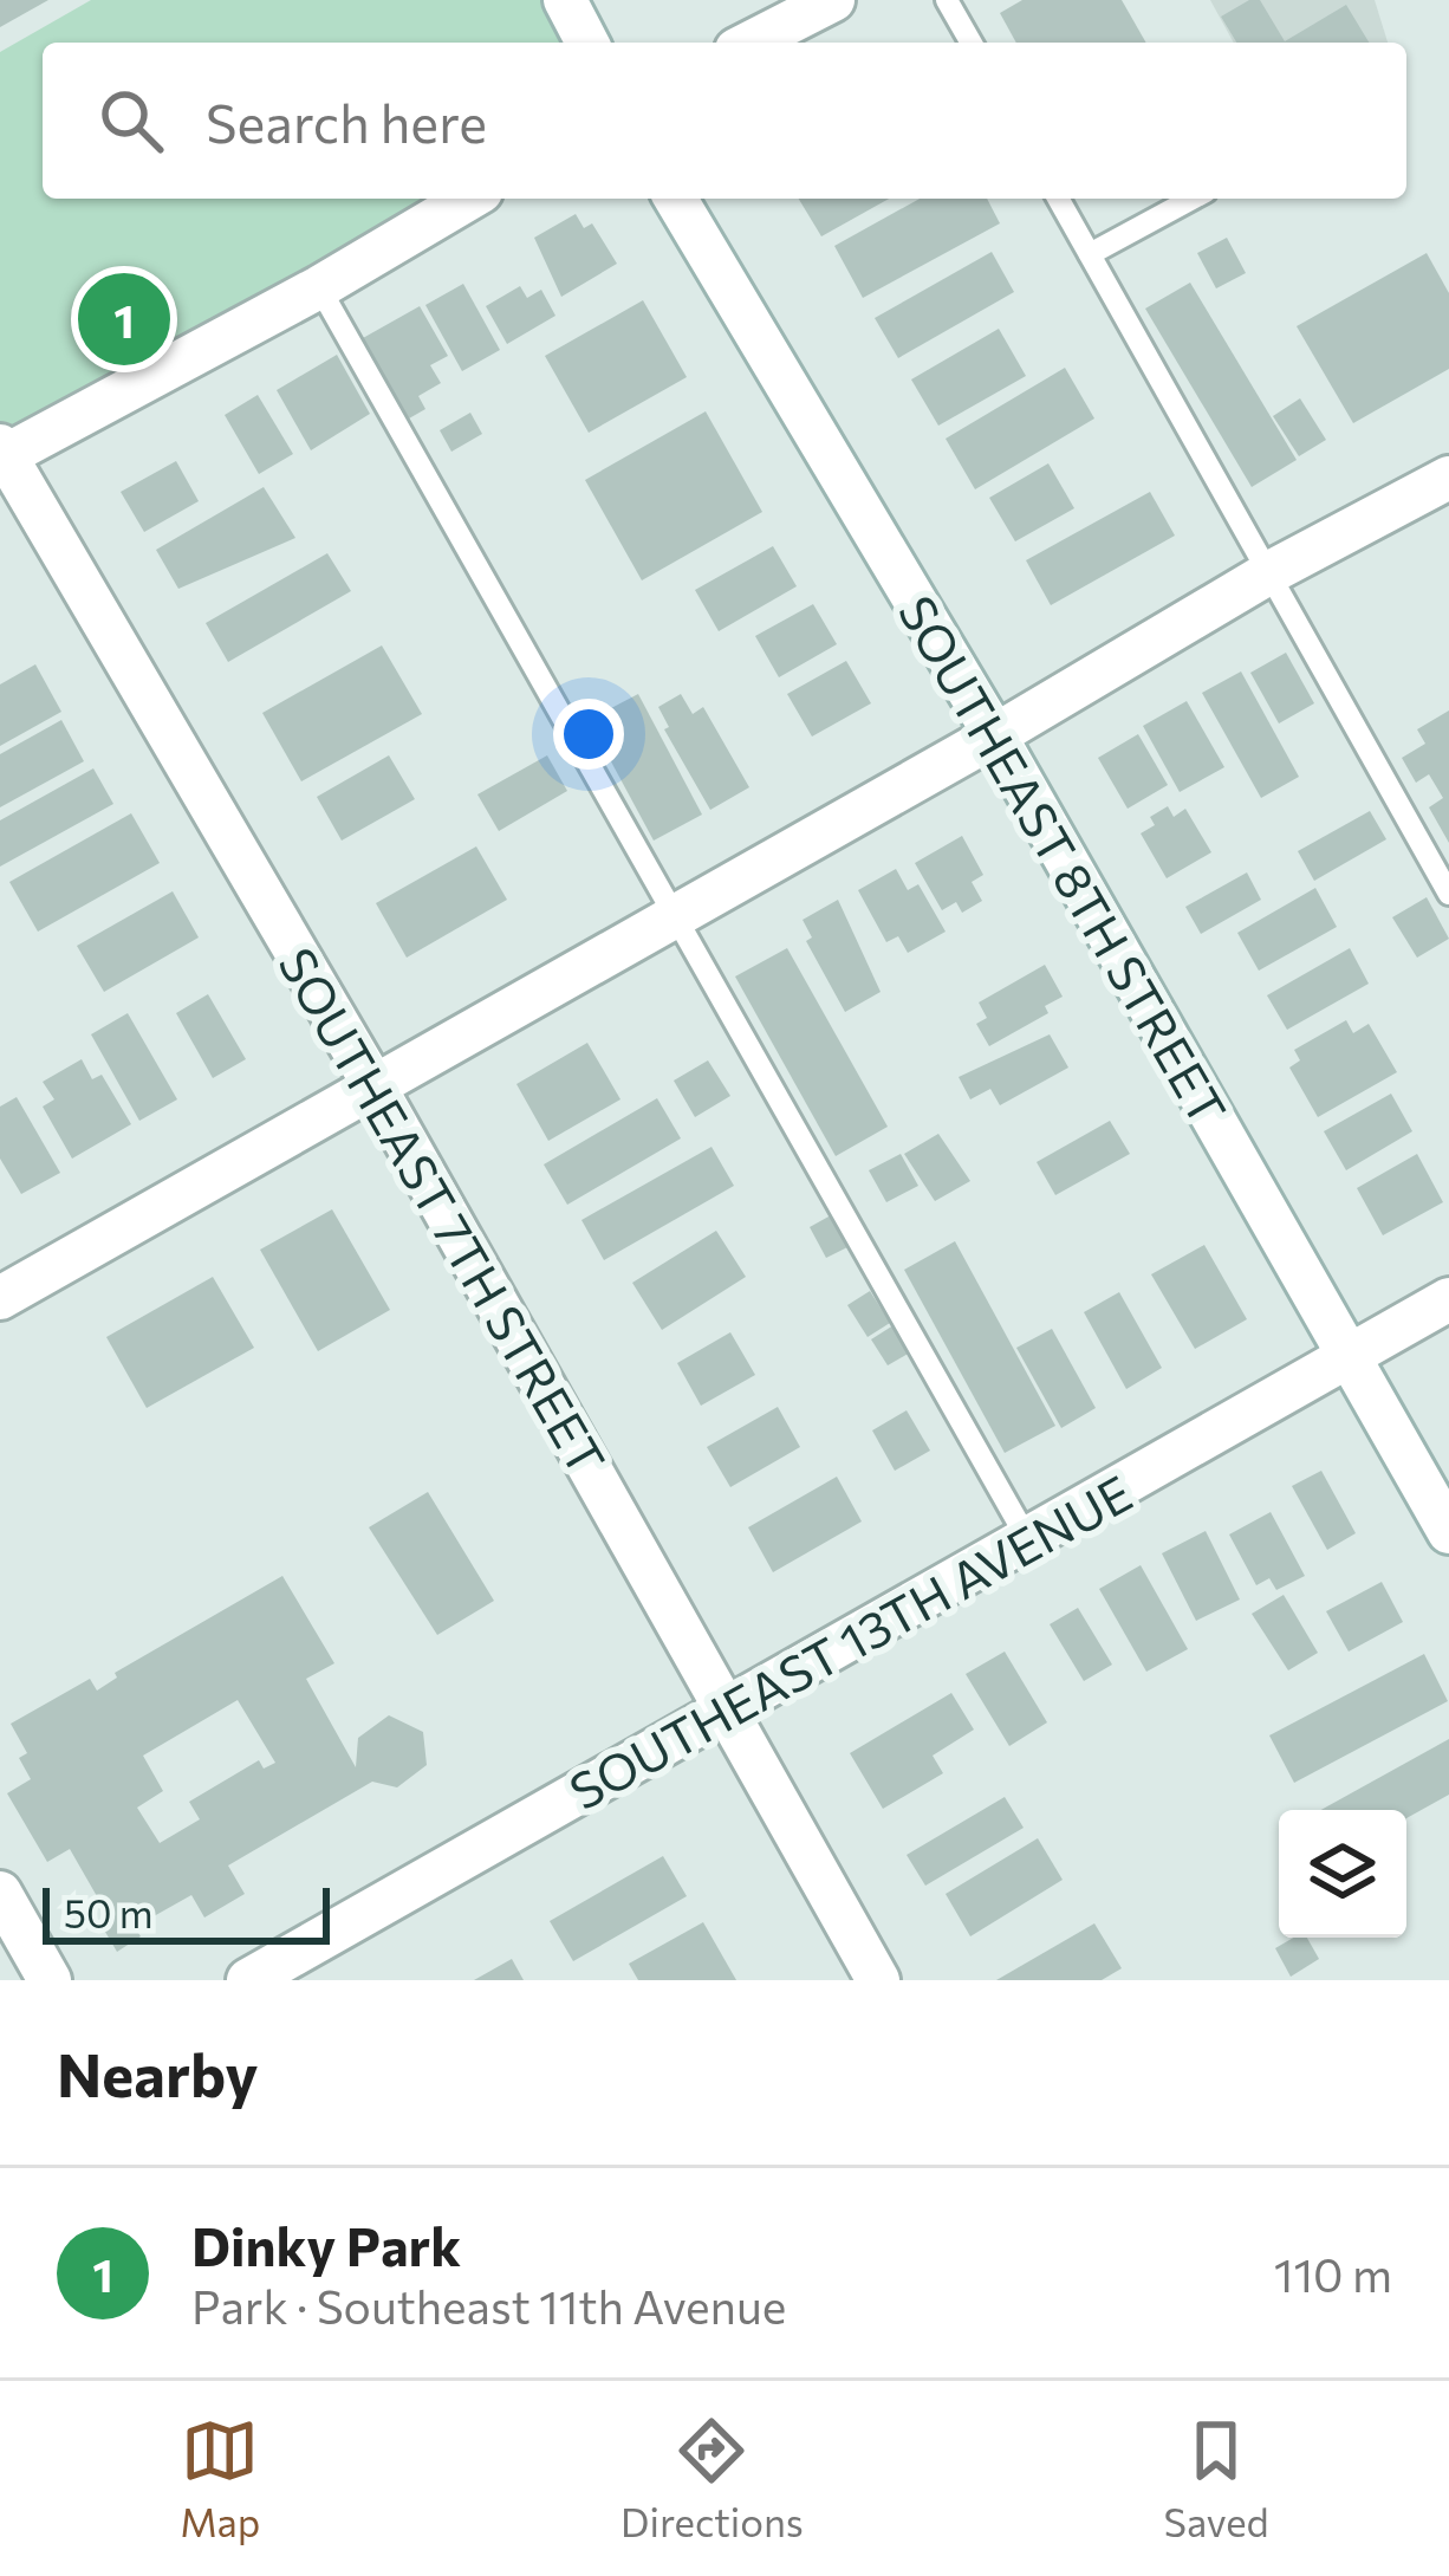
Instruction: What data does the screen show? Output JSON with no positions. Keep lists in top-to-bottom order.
{
  "streets": {
    "street": ["SOUTHEAST 8TH STREET", "SOUTHEAST 7TH STREET", "SOUTHEAST 13TH AVENUE"]
  },
  "crossings": [
    ["SOUTHEAST 8TH STREET", "SOUTHEAST 13TH AVENUE"],
    ["SOUTHEAST 7TH STREET", "SOUTHEAST 13TH AVENUE"]
  ],
  "scale_bar": "50 m",
  "page": {
    "search": "Search here",
    "pins": "1",
    "scale": "50 m",
    "heading": "Nearby",
    "list": [
      {
        "mark": "1",
        "name": "Dinky Park",
        "note": "Park · Southeast 11th Avenue",
        "value": "110 m"
      }
    ],
    "nav": ["Map", "Directions", "Saved"]
  }
}
